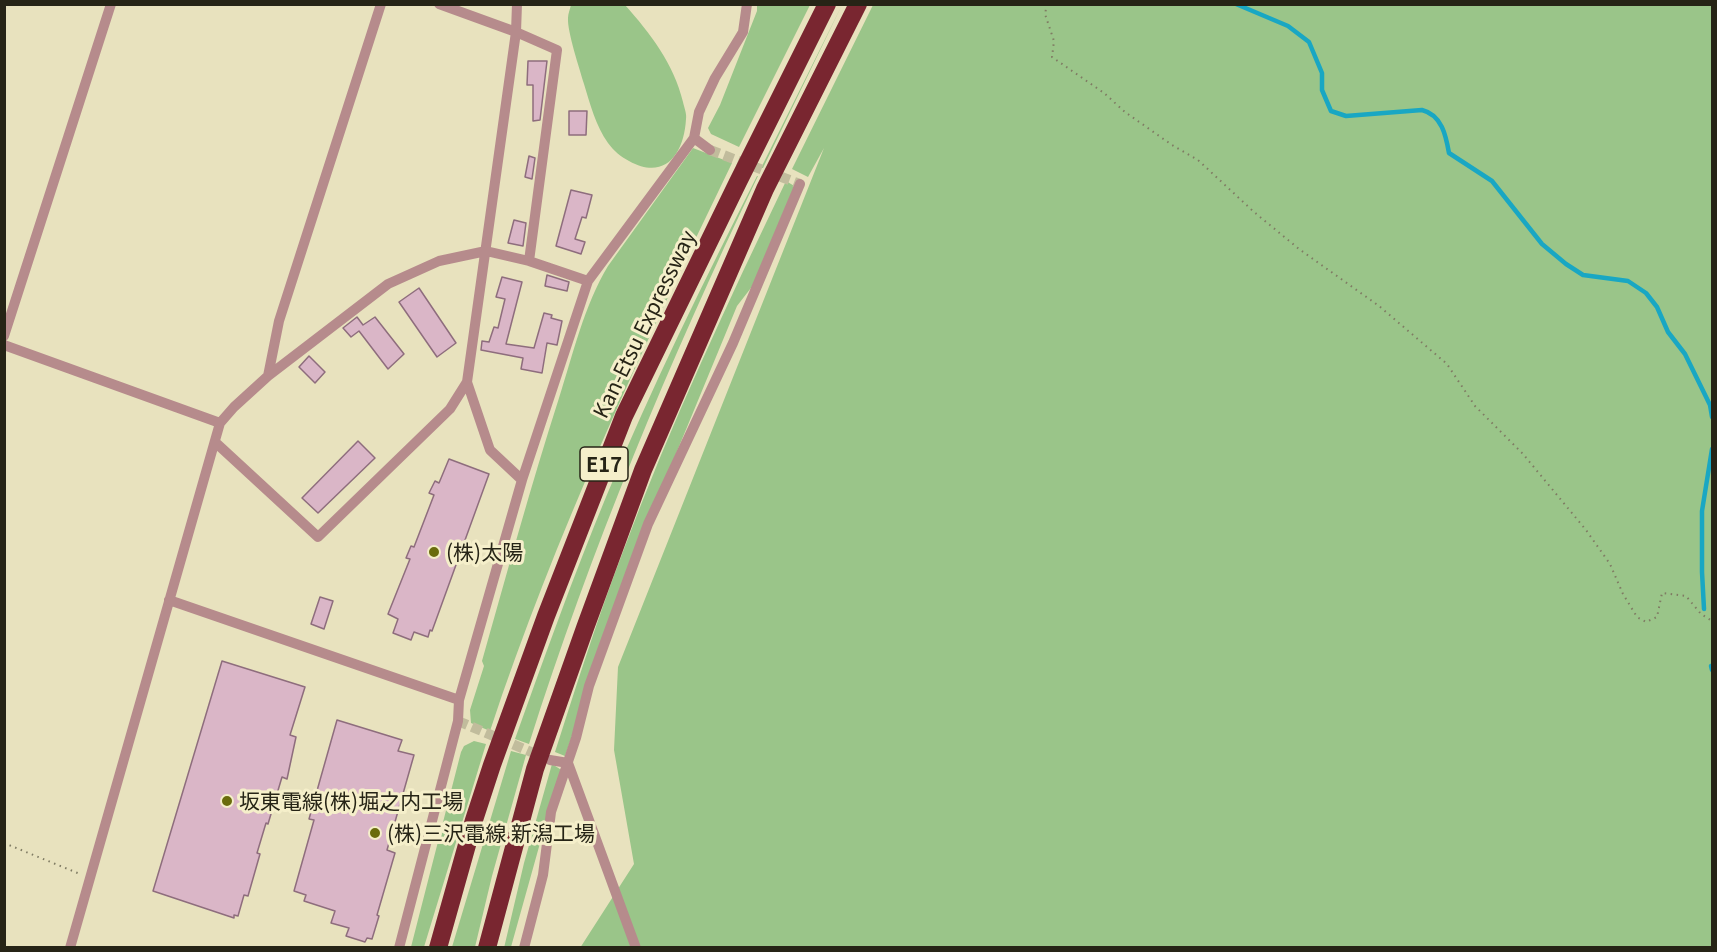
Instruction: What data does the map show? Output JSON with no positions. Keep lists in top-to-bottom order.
{
  "streets": {
    "highway": ["Kan-Etsu Expressway", "E17"]
  },
  "places": ["(株)太陽", "坂東電線(株)堀之内工場", "(株)三沢電線 新潟工場"]
}
